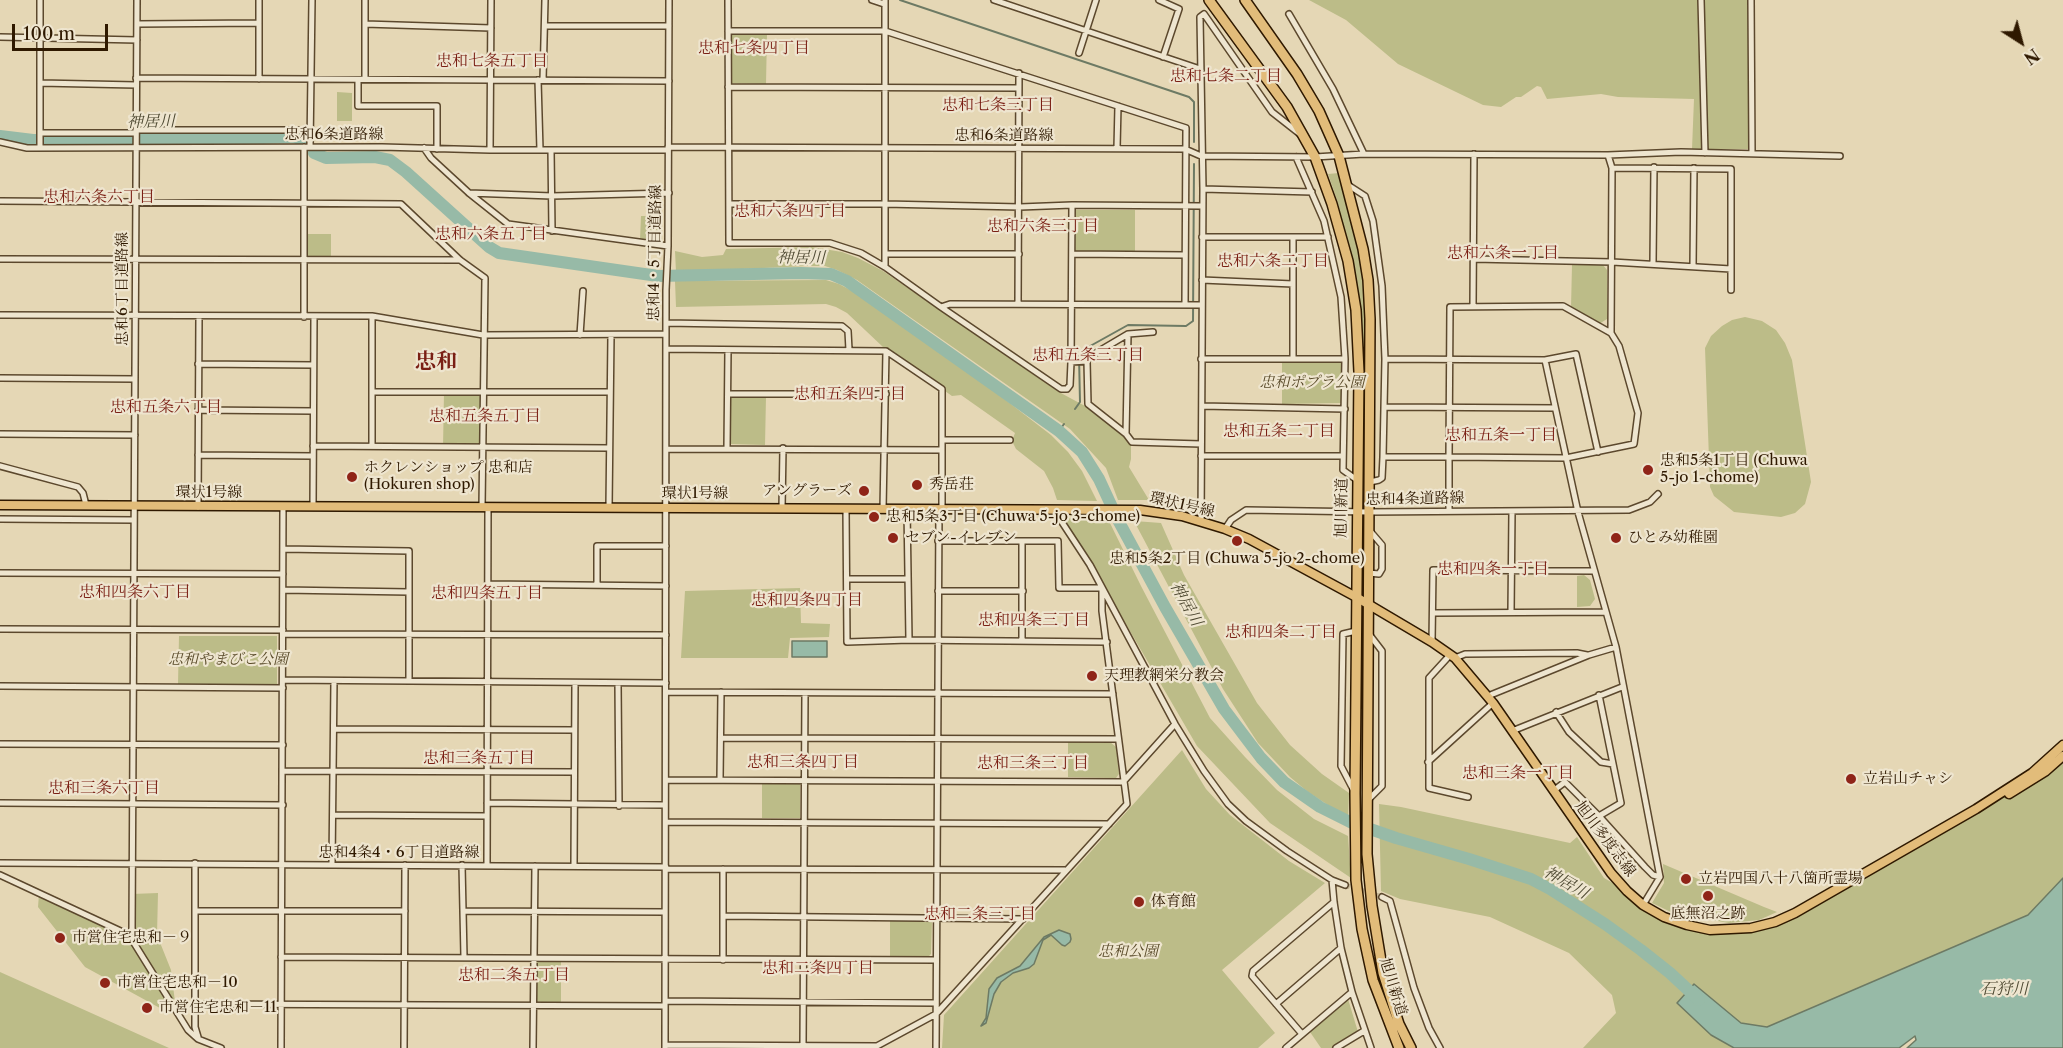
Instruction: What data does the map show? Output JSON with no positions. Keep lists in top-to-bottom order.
{
  "streets": {
    "highway": ["旭川新道"],
    "main road": ["環状1号線", "旭川多度志線"],
    "street": [
      "忠和6条道路線",
      "忠和4・5丁目道路線",
      "忠和6丁目道路線",
      "忠和4条道路線",
      "忠和4条4・6丁目道路線"
    ]
  },
  "crossings": [
    ["忠和6条道路線", "忠和4・5丁目道路線"],
    ["忠和6条道路線", "忠和6丁目道路線"],
    ["忠和6条道路線", "旭川新道"],
    ["忠和4・5丁目道路線", "環状1号線"],
    ["忠和6丁目道路線", "環状1号線"],
    ["環状1号線", "忠和4条道路線"],
    ["環状1号線", "旭川新道"],
    ["環状1号線", "旭川多度志線"],
    ["忠和4条道路線", "旭川新道"],
    ["旭川新道", "旭川多度志線"]
  ],
  "districts": [
    "忠和七条四丁目",
    "忠和七条五丁目",
    "忠和七条二丁目",
    "忠和七条三丁目",
    "忠和六条六丁目",
    "忠和六条四丁目",
    "忠和六条三丁目",
    "忠和六条五丁目",
    "忠和六条一丁目",
    "忠和六条二丁目",
    "忠和五条三丁目",
    "忠和",
    "忠和五条四丁目",
    "忠和五条六丁目",
    "忠和五条五丁目",
    "忠和五条二丁目",
    "忠和五条一丁目",
    "忠和四条一丁目",
    "忠和四条六丁目",
    "忠和四条五丁目",
    "忠和四条四丁目",
    "忠和四条三丁目",
    "忠和四条二丁目",
    "忠和三条五丁目",
    "忠和三条四丁目",
    "忠和三条三丁目",
    "忠和三条一丁目",
    "忠和三条六丁目",
    "忠和二条三丁目",
    "忠和二条四丁目",
    "忠和二条五丁目"
  ],
  "water": ["神居川", "石狩川"],
  "parks": ["忠和ポプラ公園", "忠和やまびこ公園", "忠和公園"],
  "places": [
    "忠和5条1丁目 (Chuwa 5-jo 1-chome)",
    "ホクレンショップ 忠和店 (Hokuren shop)",
    "秀岳荘",
    "アングラーズ",
    "忠和5条3丁目 (Chuwa 5-jo 3-chome)",
    "セブン-イレブン",
    "ひとみ幼稚園",
    "忠和5条2丁目 (Chuwa 5-jo 2-chome)",
    "天理教網栄分教会",
    "立岩山チャシ",
    "立岩四国八十八箇所霊場",
    "底無沼之跡",
    "体育館",
    "市営住宅忠和－９",
    "市営住宅忠和－10",
    "市営住宅忠和－11"
  ],
  "scale_bar": "100 m",
  "north": "bottom right"
}
